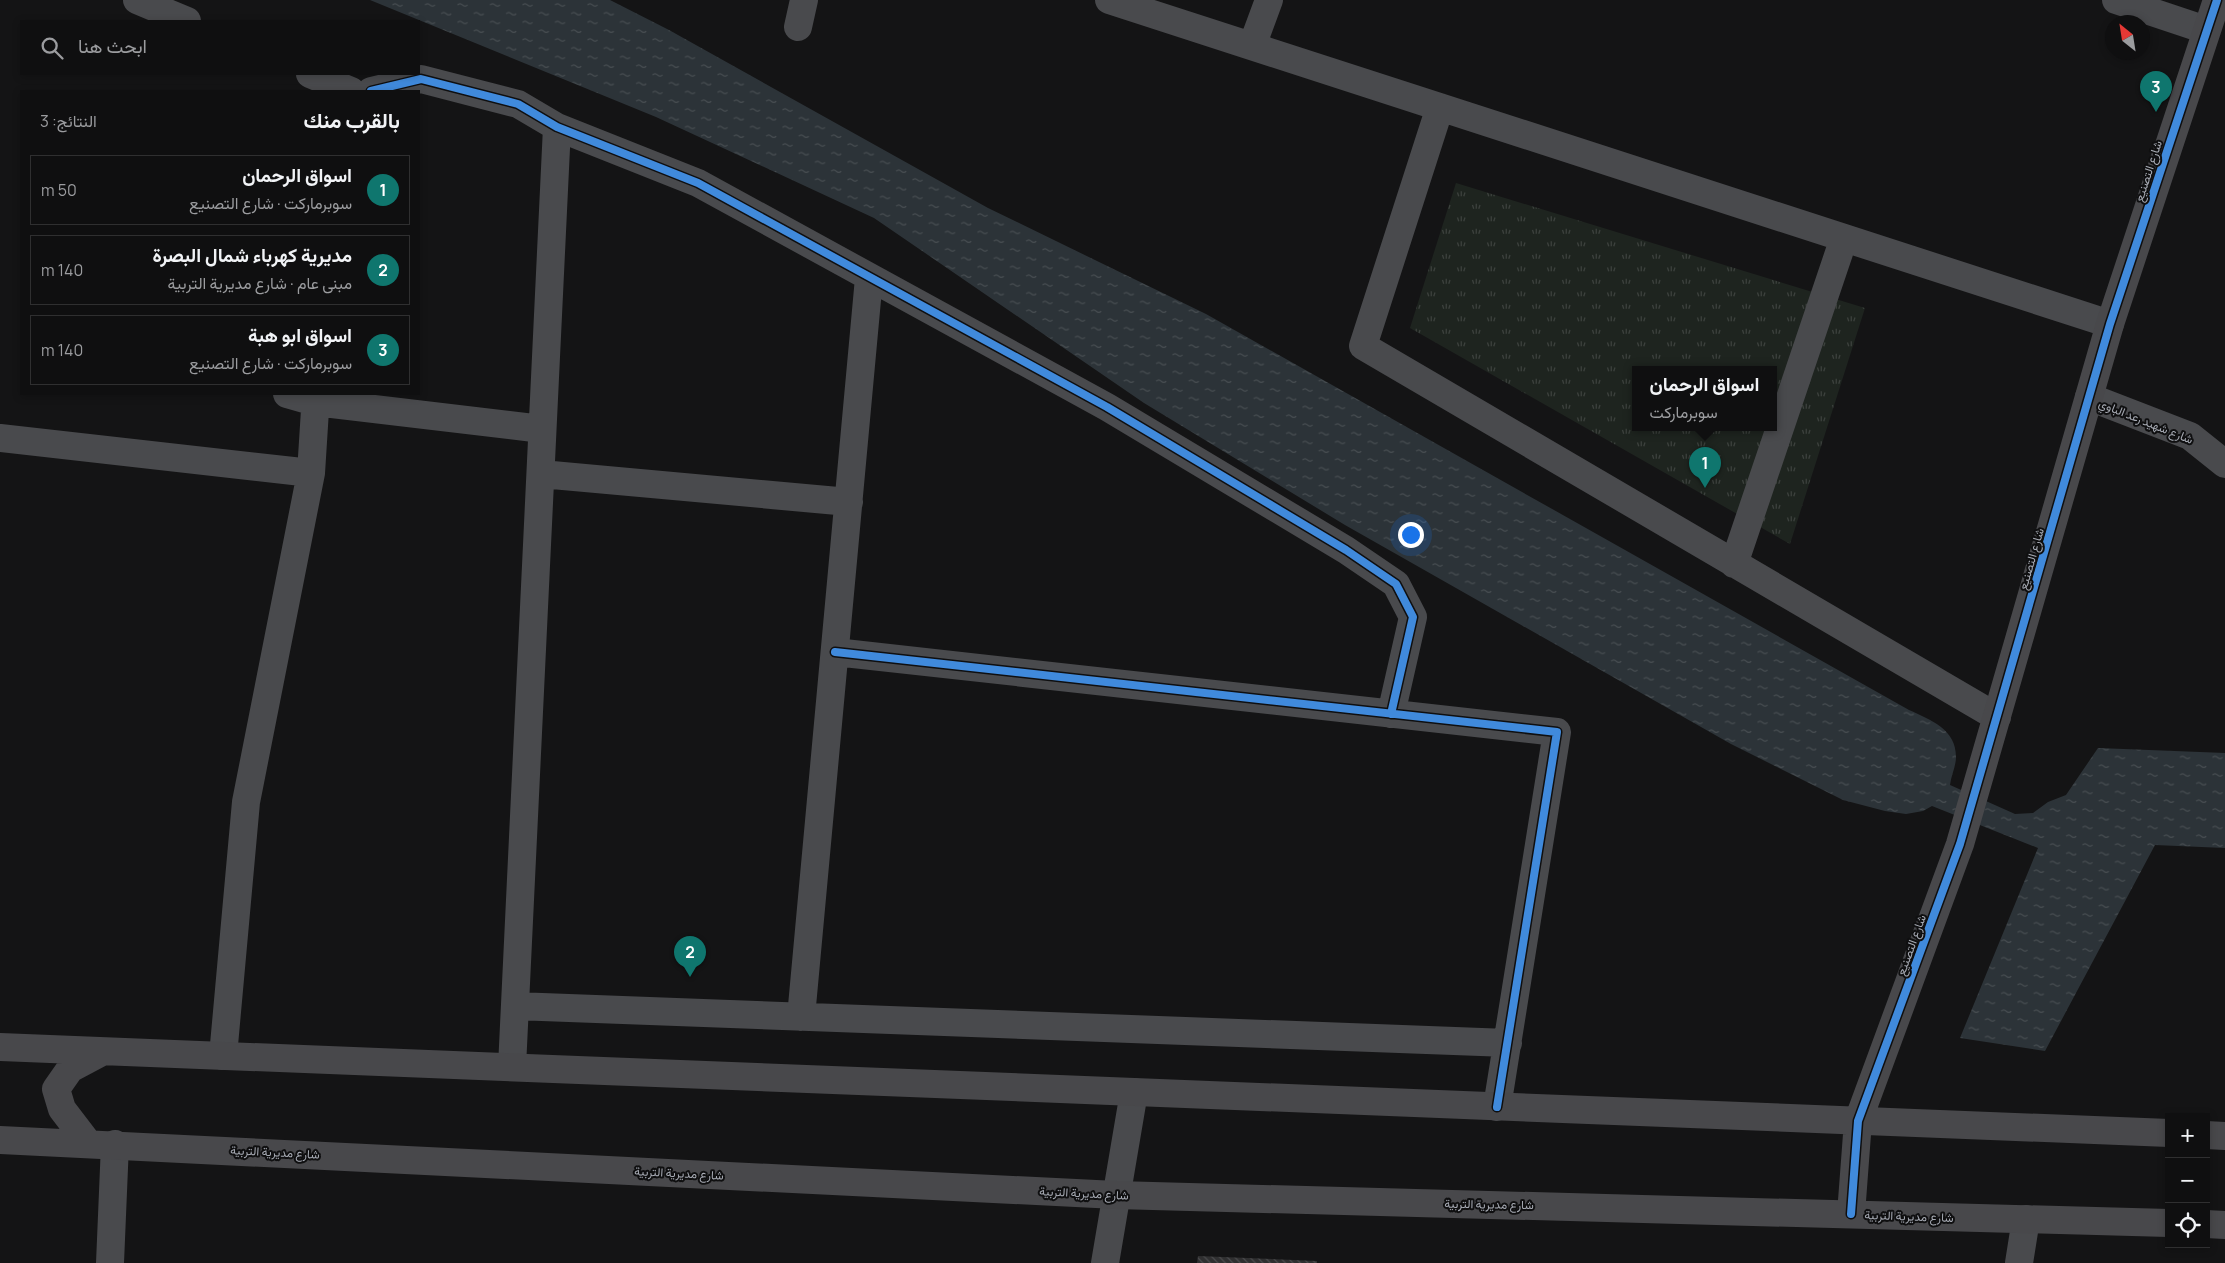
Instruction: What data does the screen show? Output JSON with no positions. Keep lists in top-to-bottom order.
{
  "streets": {
    "main road": ["شارع التصنيع", "شارع مديرية التربية"],
    "street": ["شارع شهيد رعد الباوي"]
  },
  "crossings": [
    ["شارع التصنيع", "شارع شهيد رعد الباوي"],
    ["شارع التصنيع", "شارع مديرية التربية"]
  ],
  "north": "top left",
  "page": {
    "search": "ابحث هنا",
    "pins": ["3", "1", "2"],
    "heading": ["بالقرب منك", "النتائج: 3"],
    "list": [
      {
        "mark": "1",
        "name": "اسواق الرحمان",
        "note": "سوبرماركت · شارع التصنيع",
        "value": "50 m"
      },
      {
        "mark": "2",
        "name": "مديرية كهرباء شمال البصرة",
        "note": "مبنى عام · شارع مديرية التربية",
        "value": "140 m"
      },
      {
        "mark": "3",
        "name": "اسواق ابو هبة",
        "note": "سوبرماركت · شارع التصنيع",
        "value": "140 m"
      }
    ],
    "popup": ["اسواق الرحمان", "سوبرماركت"],
    "map_buttons": ["+", "−"]
  }
}
